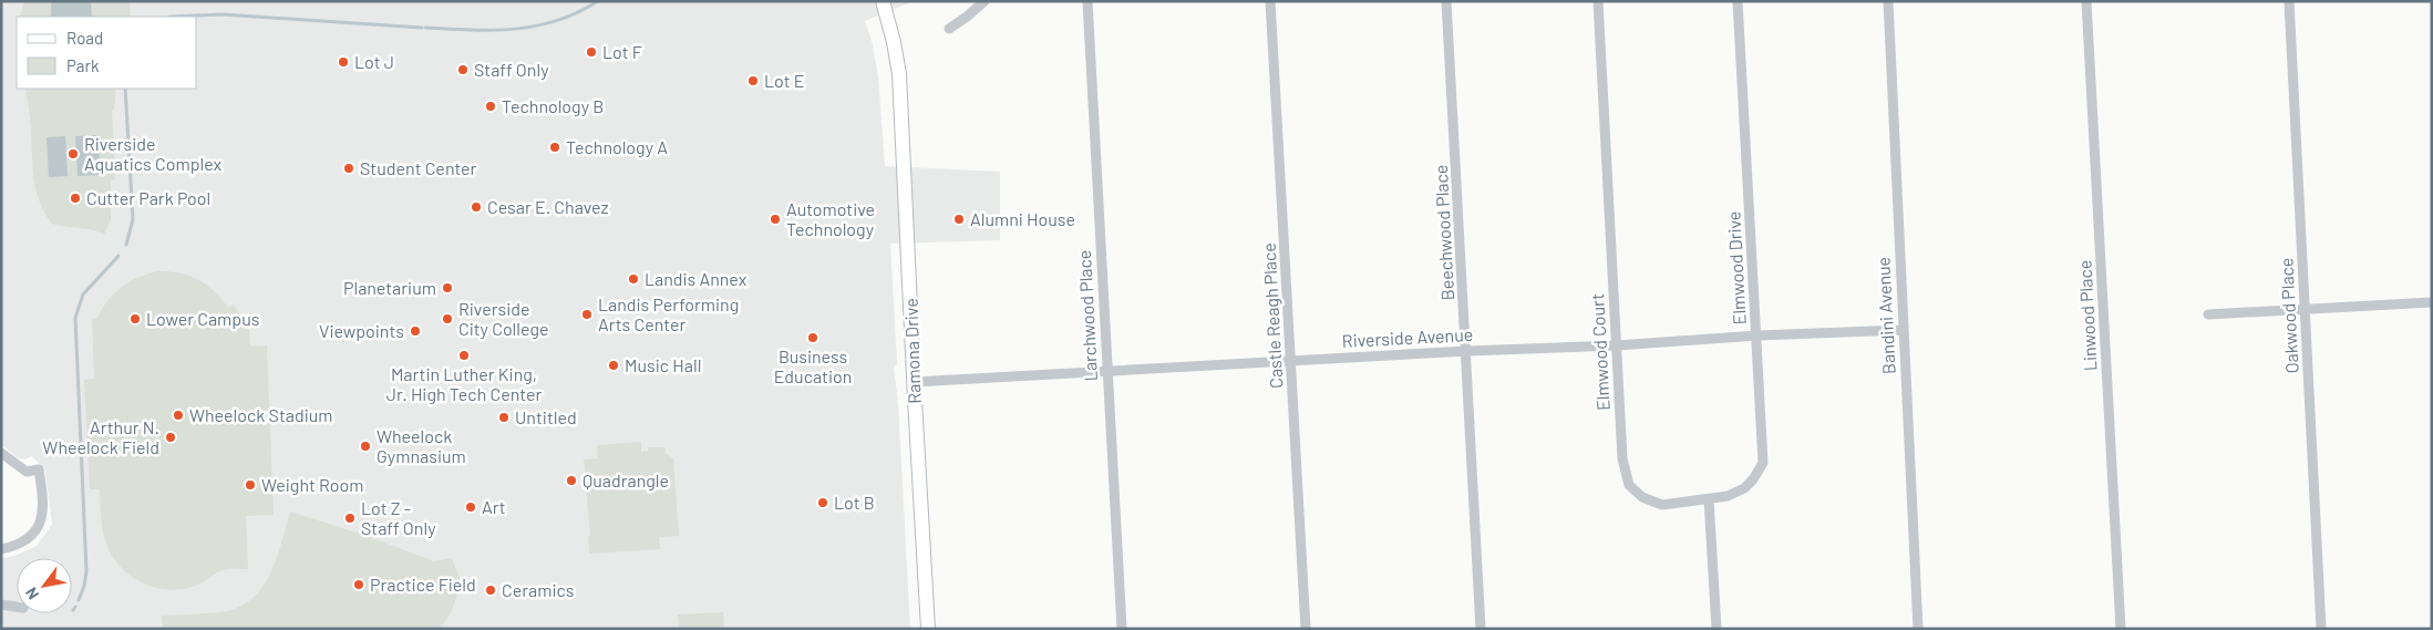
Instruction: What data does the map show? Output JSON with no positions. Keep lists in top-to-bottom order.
{
  "streets": {
    "street": [
      "Beechwood Place",
      "Elmwood Drive",
      "Larchwood Place",
      "Castle Reagh Place",
      "Bandini Avenue",
      "Linwood Place",
      "Oakwood Place",
      "Riverside Avenue",
      "Ramona Drive",
      "Elmwood Court"
    ]
  },
  "crossings": [
    ["Beechwood Place", "Riverside Avenue"],
    ["Elmwood Drive", "Riverside Avenue"],
    ["Elmwood Drive", "Elmwood Court"],
    ["Larchwood Place", "Riverside Avenue"],
    ["Castle Reagh Place", "Riverside Avenue"],
    ["Bandini Avenue", "Riverside Avenue"],
    ["Riverside Avenue", "Ramona Drive"],
    ["Riverside Avenue", "Elmwood Court"]
  ],
  "places": [
    "Lot F",
    "Lot J",
    "Staff Only",
    "Lot E",
    "Technology B",
    "Technology A",
    "Riverside Aquatics Complex",
    "Student Center",
    "Cutter Park Pool",
    "Cesar E. Chavez",
    "Automotive Technology",
    "Alumni House",
    "Landis Annex",
    "Planetarium",
    "Landis Performing Arts Center",
    "Lower Campus",
    "Riverside City College",
    "Viewpoints",
    "Business Education",
    "Martin Luther King, Jr. High Tech Center",
    "Music Hall",
    "Wheelock Stadium",
    "Untitled",
    "Arthur N. Wheelock Field",
    "Wheelock Gymnasium",
    "Quadrangle",
    "Weight Room",
    "Lot B",
    "Art",
    "Lot Z - Staff Only",
    "Practice Field",
    "Ceramics"
  ],
  "legend": ["Road", "Park"],
  "north": "bottom left"
}
